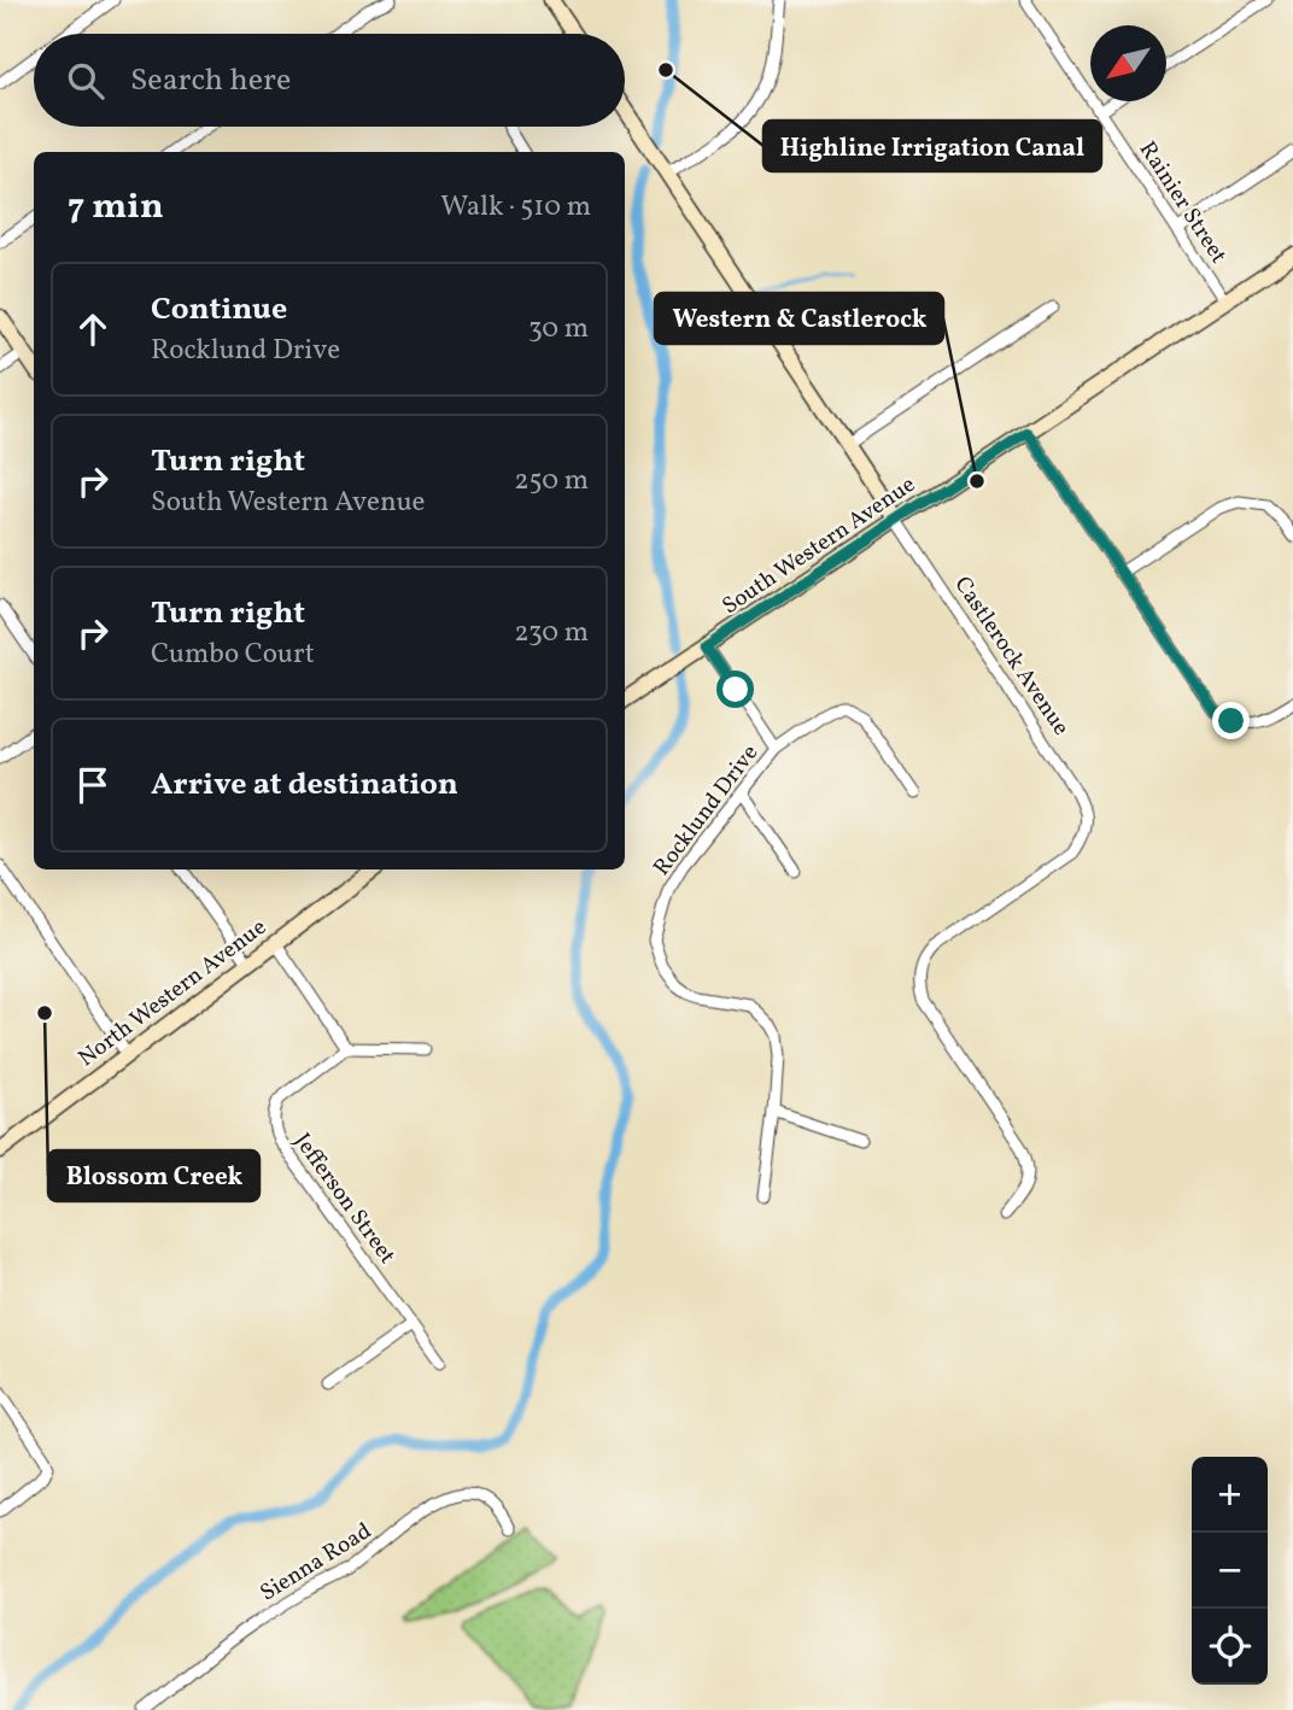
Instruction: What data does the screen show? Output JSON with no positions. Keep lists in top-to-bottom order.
{
  "streets": {
    "main road": ["South Western Avenue", "Castlerock Avenue", "North Western Avenue"],
    "street": [
      "Rainier Street",
      "Rocklund Drive",
      "Jefferson Street",
      "Sienna Road"
    ]
  },
  "crossings": [
    ["Rainier Street", "South Western Avenue"],
    ["South Western Avenue", "Castlerock Avenue"],
    ["South Western Avenue", "Rocklund Drive"]
  ],
  "places": ["Highline Irrigation Canal", "Western & Castlerock", "Blossom Creek"],
  "north": "bottom left",
  "page": {
    "search": "Search here",
    "heading": ["7 min", "Walk · 510 m"],
    "list": [
      ["Continue", "Rocklund Drive", "30 m"],
      ["Turn right", "South Western Avenue", "250 m"],
      ["Turn right", "Cumbo Court", "230 m"],
      "Arrive at destination"
    ],
    "map_buttons": ["+", "−"]
  }
}
